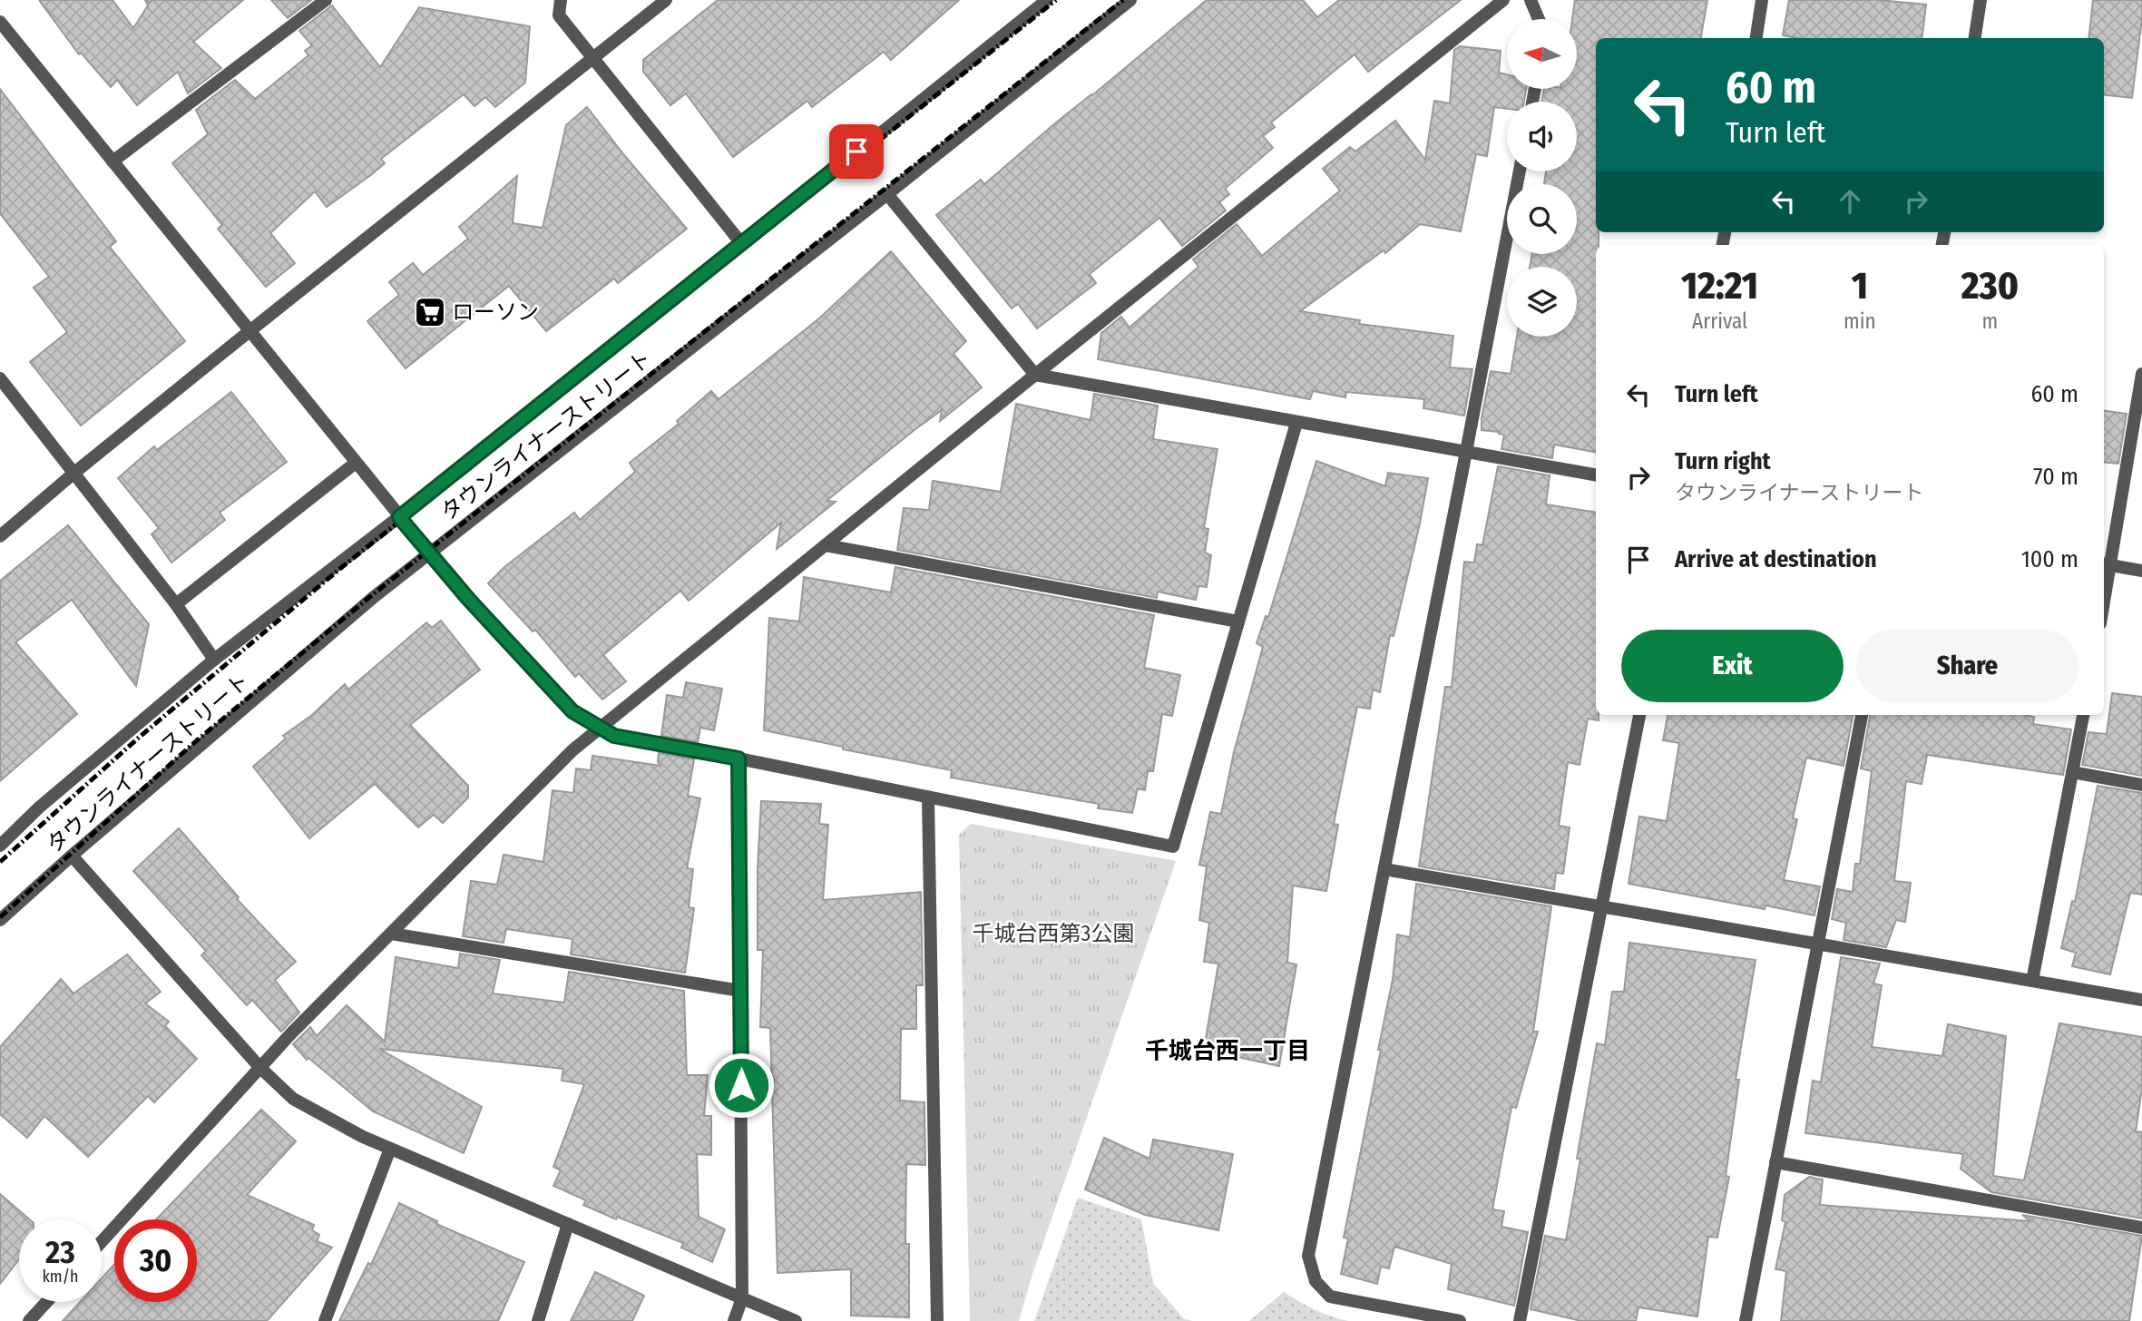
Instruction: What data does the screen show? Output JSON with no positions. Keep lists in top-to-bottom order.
{
  "streets": {
    "street": ["タウンライナーストリート"]
  },
  "districts": ["千城台西一丁目"],
  "parks": ["千城台西第3公園"],
  "places": {
    "supermarket": ["ローソン"]
  },
  "north": "left",
  "page": {
    "turn": ["60 m", "Turn left"],
    "eta": [
      "12:21",
      "Arrival",
      "1",
      "min",
      "230",
      "m"
    ],
    "list": [
      {
        "name": "Turn left",
        "value": "60 m"
      },
      {
        "name": "Turn right",
        "note": "タウンライナーストリート",
        "value": "70 m"
      },
      {
        "name": "Arrive at destination",
        "value": "100 m"
      }
    ],
    "buttons": ["Exit", "Share"],
    "speed": "23 km/h",
    "limit": "30"
  }
}
